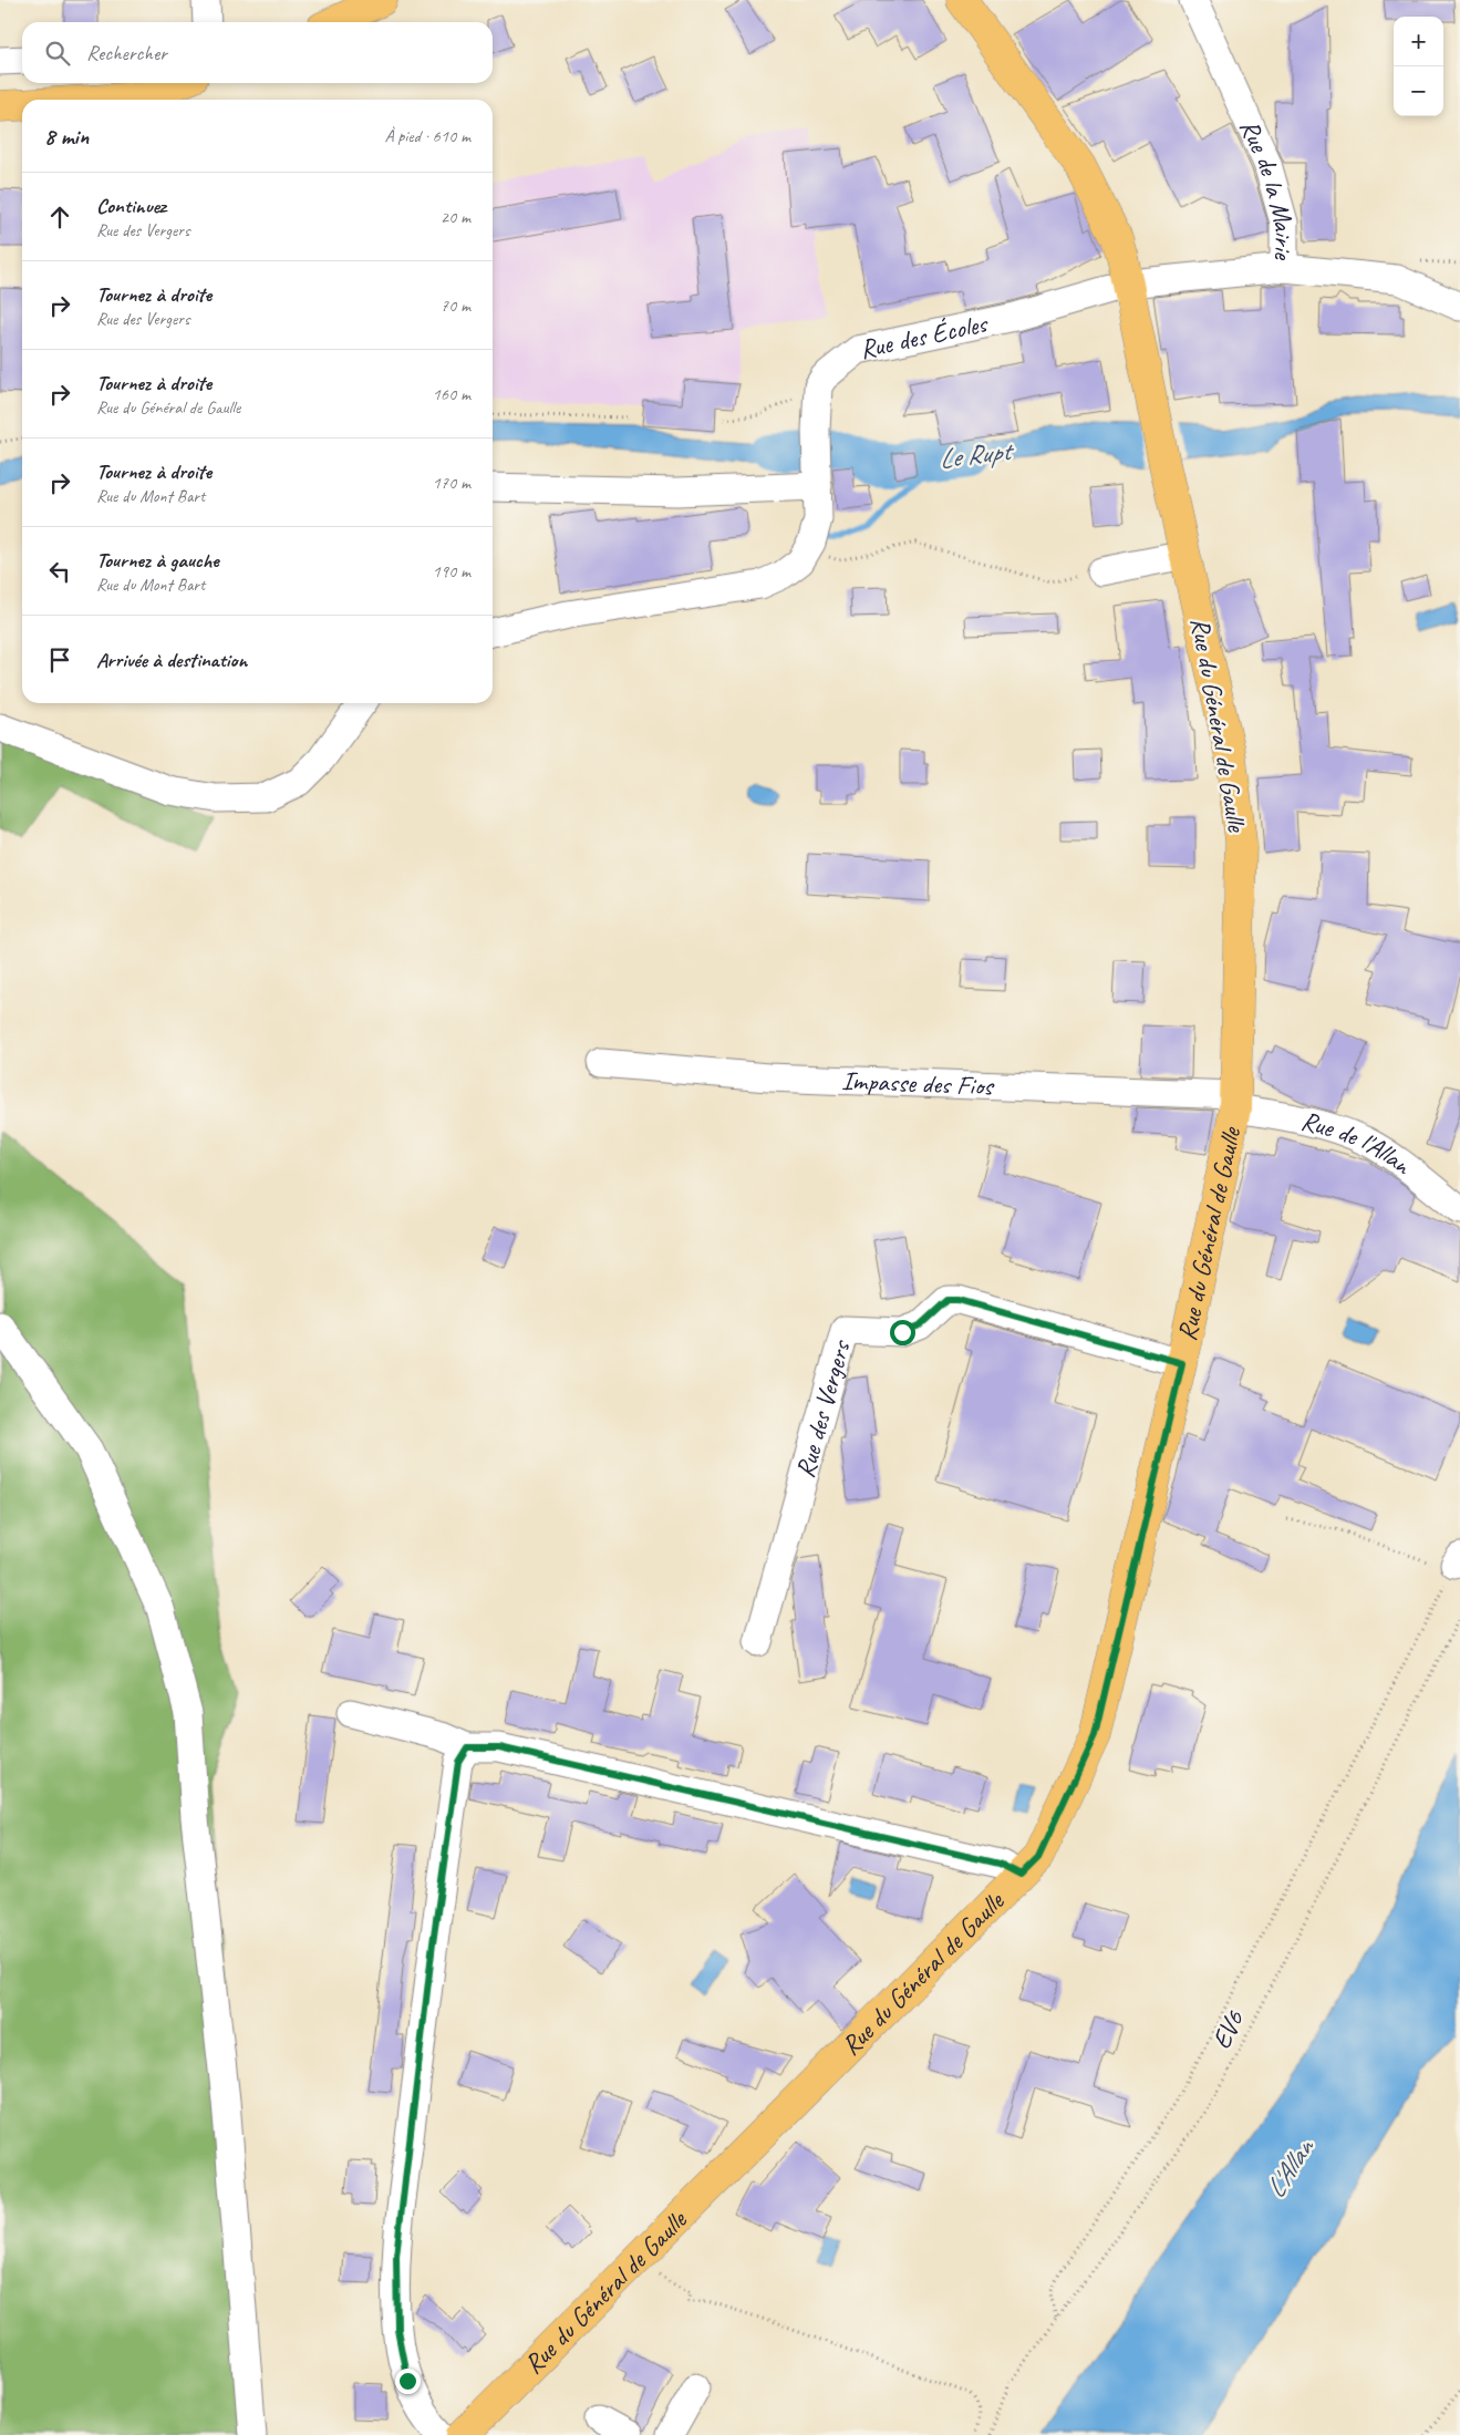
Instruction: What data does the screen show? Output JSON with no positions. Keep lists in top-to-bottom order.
{
  "streets": {
    "main road": ["Rue du Général de Gaulle"],
    "street": [
      "Rue de la Mairie",
      "Rue des Écoles",
      "Impasse des Fios",
      "Rue de l'Allan",
      "Rue des Vergers"
    ],
    "path": ["EV6"]
  },
  "crossings": [
    ["Rue de la Mairie", "Rue des Écoles"],
    ["Rue de la Mairie", "Rue du Général de Gaulle"],
    ["Rue des Écoles", "Rue du Général de Gaulle"],
    ["Rue du Général de Gaulle", "Impasse des Fios"],
    ["Rue du Général de Gaulle", "Rue de l'Allan"],
    ["Rue du Général de Gaulle", "Rue des Vergers"],
    ["Impasse des Fios", "Rue de l'Allan"]
  ],
  "water": ["Le Rupt", "L'Allan"],
  "page": {
    "map_buttons": ["+", "−"],
    "search": "Rechercher",
    "heading": ["8 min", "À pied · 610 m"],
    "list": [
      ["Continuez", "Rue des Vergers", "20 m"],
      ["Tournez à droite", "Rue des Vergers", "70 m"],
      ["Tournez à droite", "Rue du Général de Gaulle", "160 m"],
      ["Tournez à droite", "Rue du Mont Bart", "170 m"],
      ["Tournez à gauche", "Rue du Mont Bart", "190 m"],
      "Arrivée à destination"
    ]
  }
}
